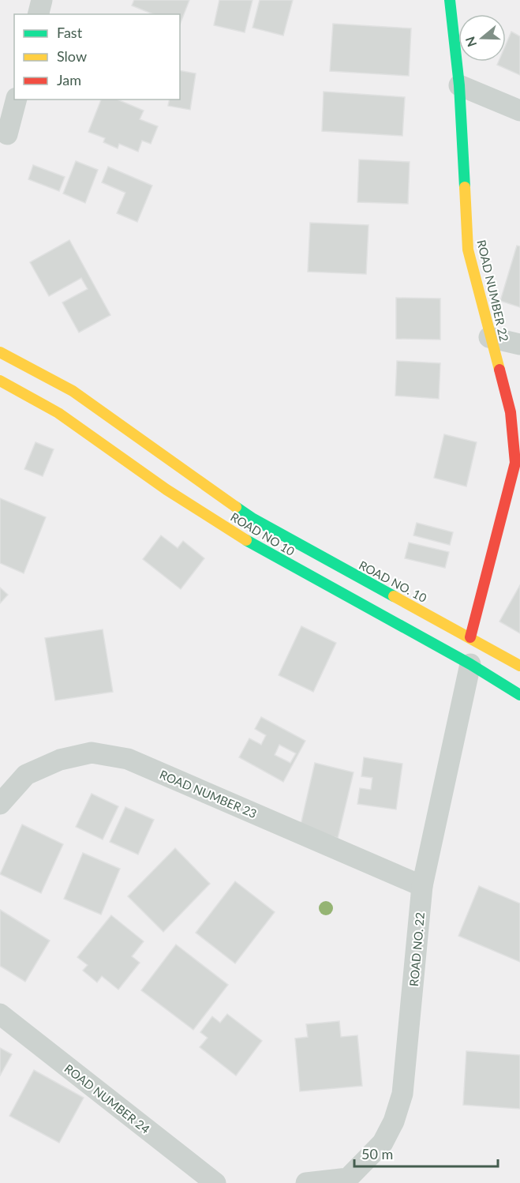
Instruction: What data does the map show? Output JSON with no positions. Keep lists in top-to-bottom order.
{
  "streets": {
    "main road": ["ROAD NUMBER 22", "ROAD NO 10", "ROAD NO. 10"],
    "street": ["ROAD NUMBER 23", "ROAD NO. 22", "ROAD NUMBER 24"]
  },
  "crossings": [
    ["ROAD NUMBER 22", "ROAD NO. 10"],
    ["ROAD NO 10", "ROAD NO. 10"],
    ["ROAD NO 10", "ROAD NO. 22"],
    ["ROAD NUMBER 23", "ROAD NO. 22"]
  ],
  "legend": ["Fast", "Slow", "Jam"],
  "scale_bar": "50 m",
  "north": "left"
}
